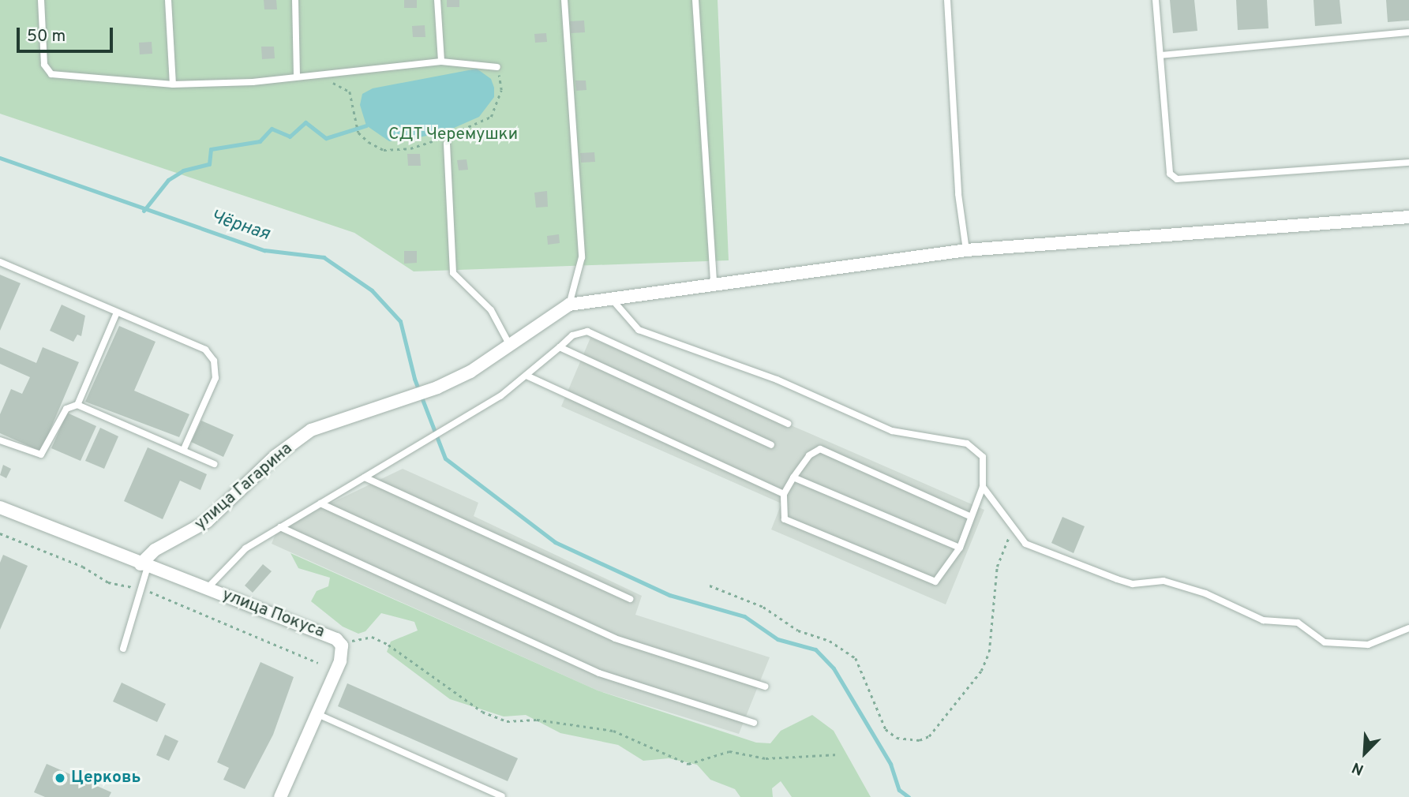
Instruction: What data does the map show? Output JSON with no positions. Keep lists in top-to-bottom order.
{
  "streets": {
    "street": ["улица Гагарина", "улица Покуса"]
  },
  "crossings": [
    ["улица Гагарина", "улица Покуса"]
  ],
  "water": ["Чёрная"],
  "parks": ["СДТ Черемушки"],
  "places": ["Церковь"],
  "scale_bar": "50 m",
  "north": "bottom left"
}
